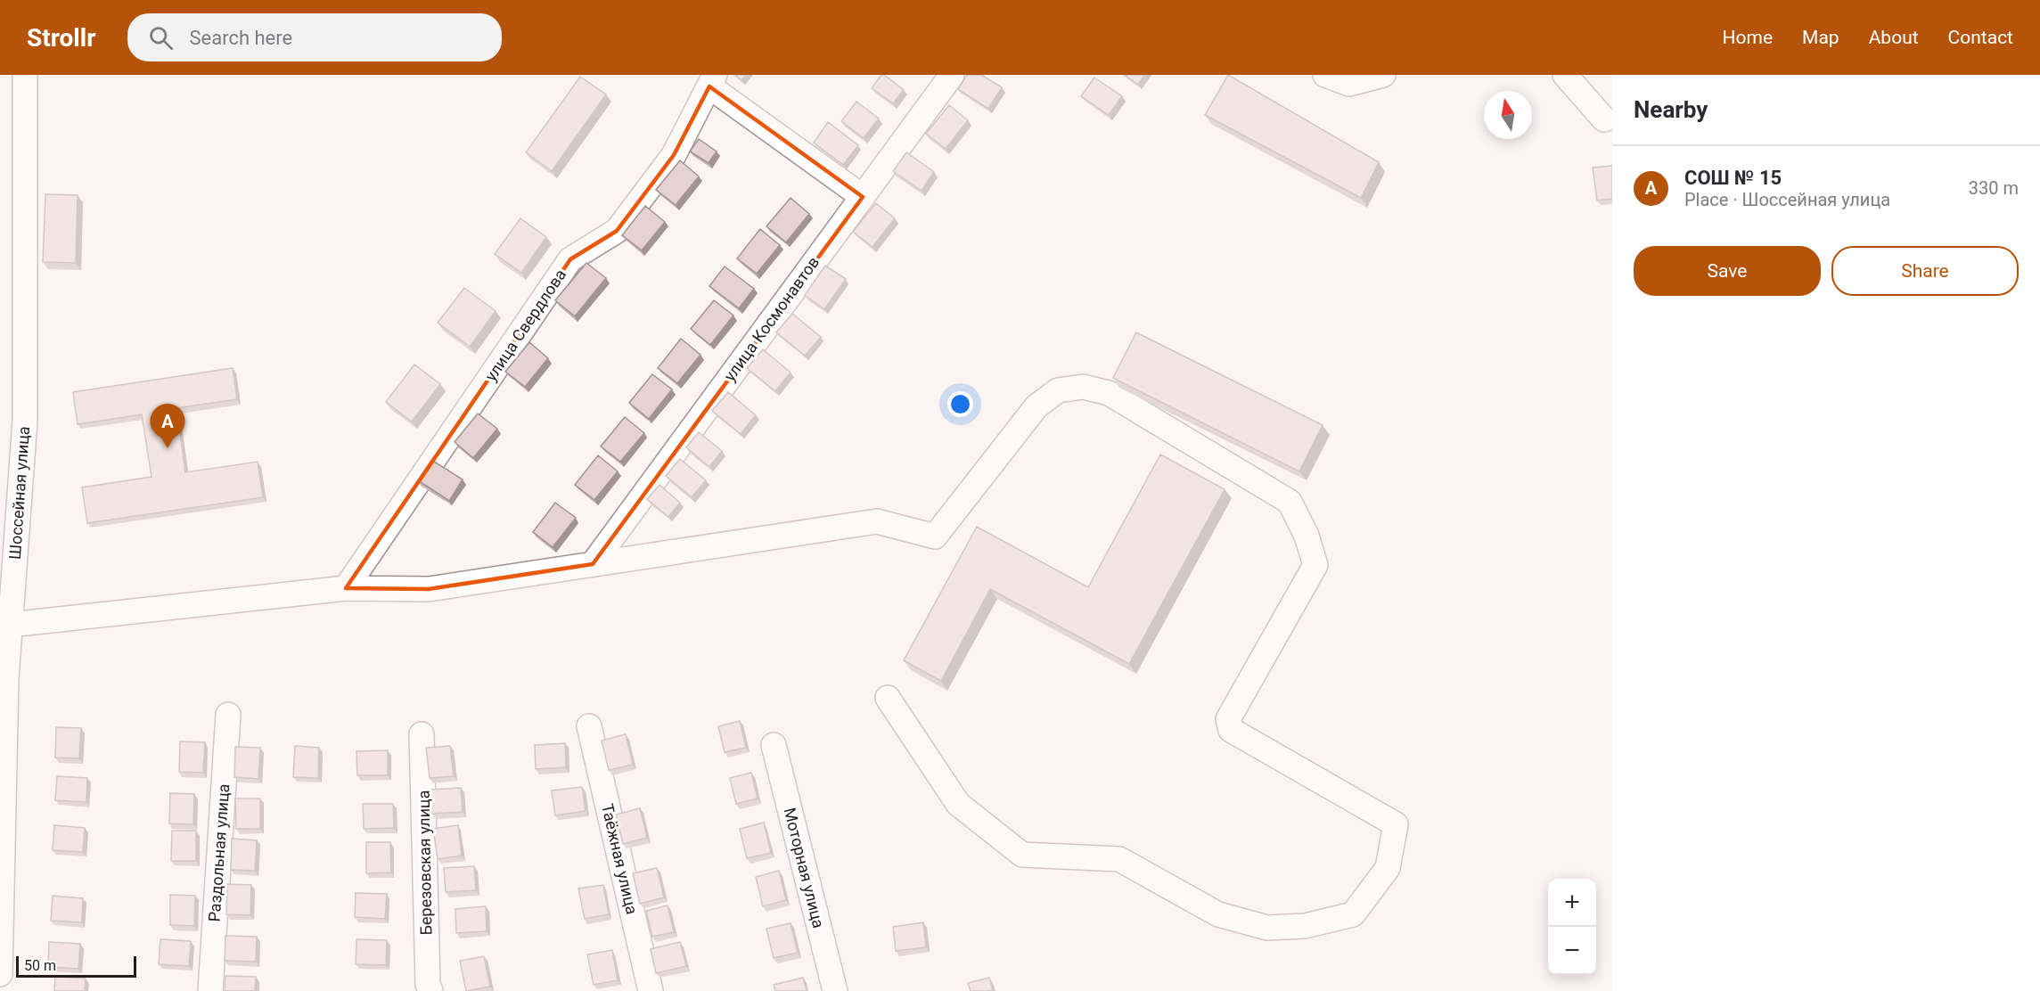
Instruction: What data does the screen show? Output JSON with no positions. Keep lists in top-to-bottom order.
{
  "streets": {
    "street": [
      "улица Космонавтов",
      "улица Свердлова",
      "Шоссейная улица",
      "Раздольная улица",
      "Таёжная улица",
      "Березовская улица",
      "Моторная улица"
    ]
  },
  "scale_bar": "50 m",
  "north": "top",
  "page": {
    "header": "Strollr",
    "search": "Search here",
    "nav": [
      "Home",
      "Map",
      "About",
      "Contact"
    ],
    "heading": "Nearby",
    "list": [
      {
        "mark": "A",
        "name": "СОШ № 15",
        "note": "Place · Шоссейная улица",
        "value": "330 m"
      }
    ],
    "buttons": ["Save", "Share"],
    "pins": "A",
    "map_buttons": ["+", "−"],
    "scale": "50 m"
  }
}
